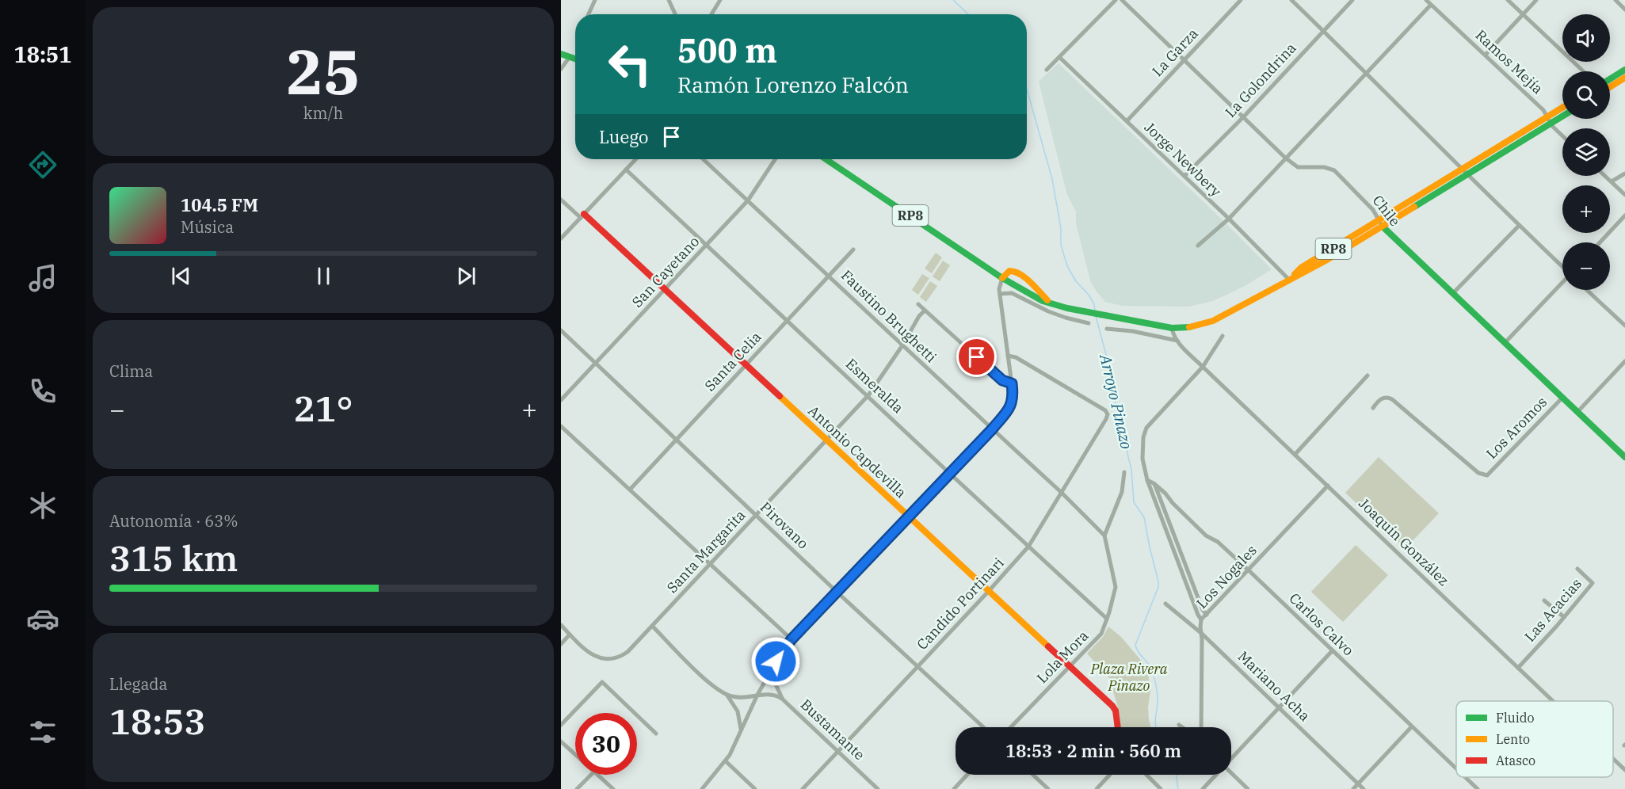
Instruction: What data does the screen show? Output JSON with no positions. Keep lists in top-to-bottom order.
{
  "streets": {
    "street": [
      "La Garza",
      "Ramos Mejía",
      "La Golondrina",
      "Jorge Newbery",
      "Chile",
      "RP8",
      "San Cayetano",
      "Faustino Brughetti",
      "Santa Celia",
      "Esmeralda",
      "Los Aromos",
      "Antonio Capdevilla",
      "Pirovano",
      "Joaquín González",
      "Santa Margarita",
      "Los Nogales",
      "Candido Portinari",
      "Las Acacias",
      "Carlos Calvo",
      "Lola Mora",
      "Mariano Acha",
      "Bustamante"
    ]
  },
  "crossings": [
    ["La Garza", "Jorge Newbery"],
    ["La Garza", "Chile"],
    ["Ramos Mejía", "RP8"],
    ["La Golondrina", "Jorge Newbery"],
    ["La Golondrina", "Chile"],
    ["Jorge Newbery", "RP8"],
    ["Chile", "RP8"],
    ["Chile", "Los Aromos"],
    ["RP8", "Joaquín González"],
    ["San Cayetano", "Faustino Brughetti"],
    ["San Cayetano", "Esmeralda"],
    ["San Cayetano", "Antonio Capdevilla"],
    ["San Cayetano", "Pirovano"],
    ["Faustino Brughetti", "Santa Celia"],
    ["Faustino Brughetti", "Santa Margarita"],
    ["Faustino Brughetti", "Candido Portinari"],
    ["Faustino Brughetti", "Lola Mora"],
    ["Santa Celia", "Esmeralda"],
    ["Santa Celia", "Antonio Capdevilla"],
    ["Santa Celia", "Pirovano"],
    ["Esmeralda", "Santa Margarita"],
    ["Esmeralda", "Candido Portinari"],
    ["Esmeralda", "Lola Mora"],
    ["Antonio Capdevilla", "Santa Margarita"],
    ["Antonio Capdevilla", "Candido Portinari"],
    ["Antonio Capdevilla", "Lola Mora"],
    ["Pirovano", "Santa Margarita"],
    ["Pirovano", "Candido Portinari"],
    ["Joaquín González", "Los Nogales"],
    ["Joaquín González", "Las Acacias"],
    ["Los Nogales", "Carlos Calvo"],
    ["Los Nogales", "Mariano Acha"],
    ["Candido Portinari", "Bustamante"]
  ],
  "water": ["Arroyo Pinazo"],
  "parks": ["Plaza Rivera Pinazo"],
  "legend": ["Fluido", "Lento", "Atasco"],
  "page": {
    "tabs": "18:51",
    "tile": [
      ["25", "km/h"],
      "Clima",
      ["Autonomía · 63%", "315 km"],
      ["Llegada", "18:53"]
    ],
    "map_buttons": ["+", "−"],
    "turn": ["500 m", "Ramón Lorenzo Falcón"],
    "then": "Luego",
    "song": ["104.5 FM", "Música"],
    "heat": ["−", "21°", "+"],
    "limit": "30",
    "trip": "18:53 · 2 min · 560 m"
  }
}
